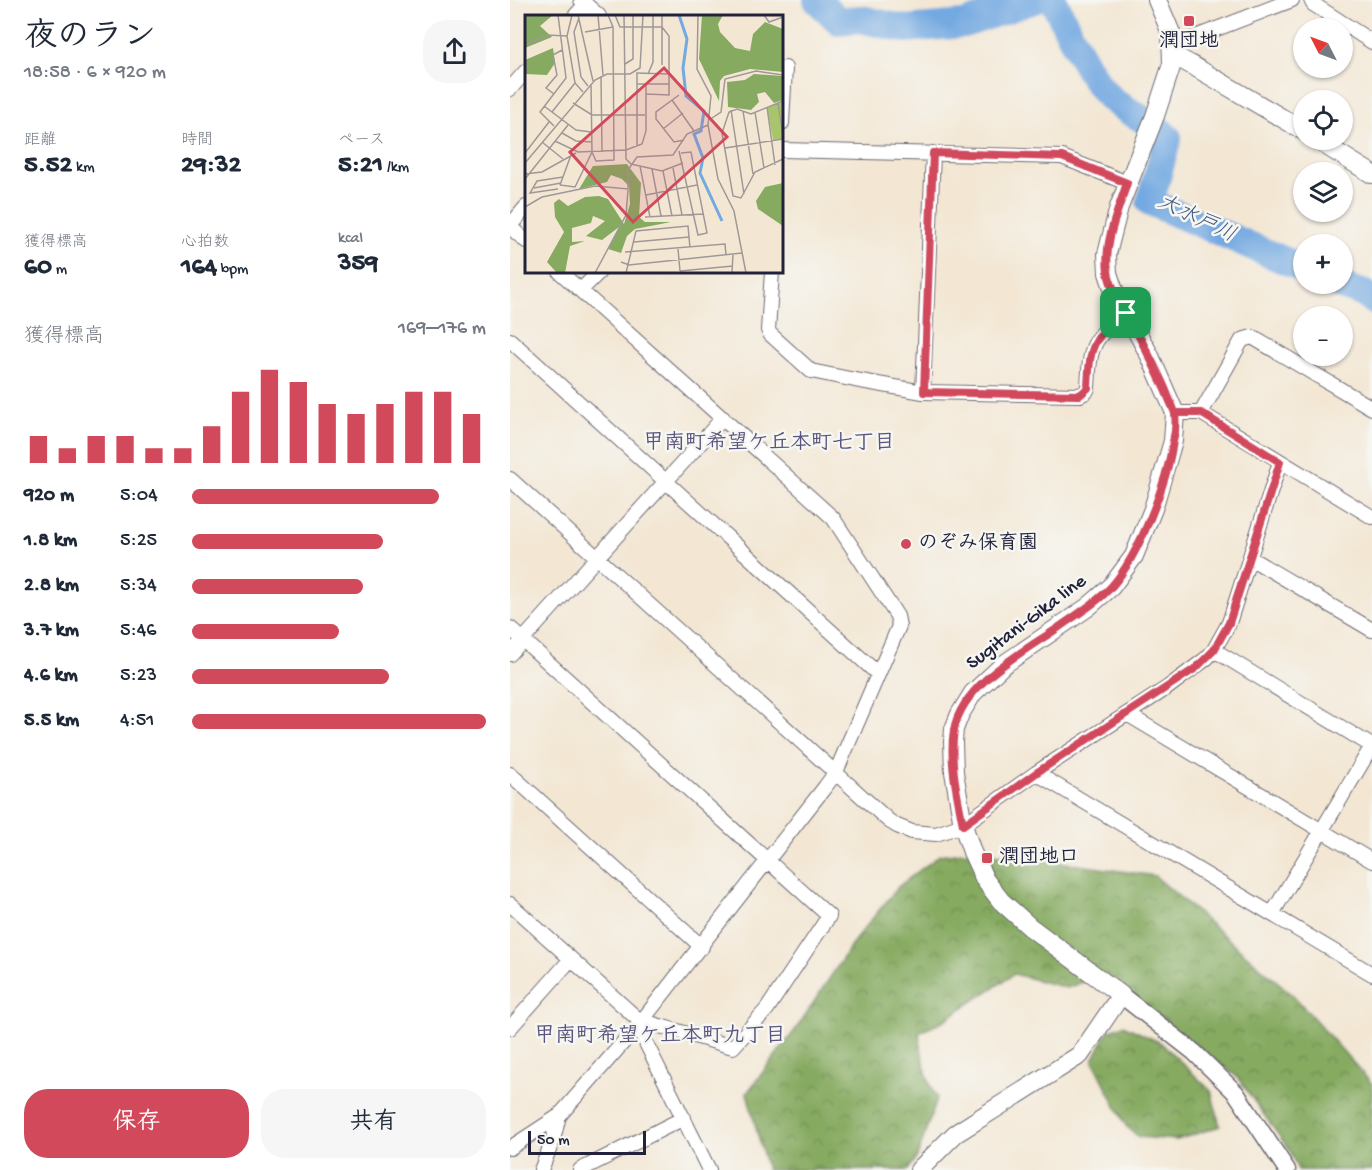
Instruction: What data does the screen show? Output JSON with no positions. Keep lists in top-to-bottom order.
{
  "streets": {
    "main road": ["Sugitani-Gika line"]
  },
  "districts": ["甲南町希望ケ丘本町七丁目", "甲南町希望ケ丘本町九丁目"],
  "water": ["大水戸川"],
  "places": {
    "transit": ["潤団地", "潤団地口"],
    "other": ["のぞみ保育園"]
  },
  "scale_bar": "50 m",
  "north": "top left",
  "page": {
    "heading": ["夜のラン", "18:58 · 6 × 920 m"],
    "map_buttons": ["+", "−"],
    "stats": [
      ["距離", "5.52 km"],
      ["時間", "29:32"],
      ["ペース", "5:21 /km"],
      ["獲得標高", "60 m"],
      ["心拍数", "164 bpm"],
      ["kcal", "359"]
    ],
    "chart": ["獲得標高", "169–176 m"],
    "list": [
      {
        "name": "920 m",
        "note": "5:04"
      },
      {
        "name": "1.8 km",
        "note": "5:25"
      },
      {
        "name": "2.8 km",
        "note": "5:34"
      },
      {
        "name": "3.7 km",
        "note": "5:46"
      },
      {
        "name": "4.6 km",
        "note": "5:23"
      },
      {
        "name": "5.5 km",
        "note": "4:51"
      }
    ],
    "buttons": ["保存", "共有"],
    "scale": "50 m"
  }
}
